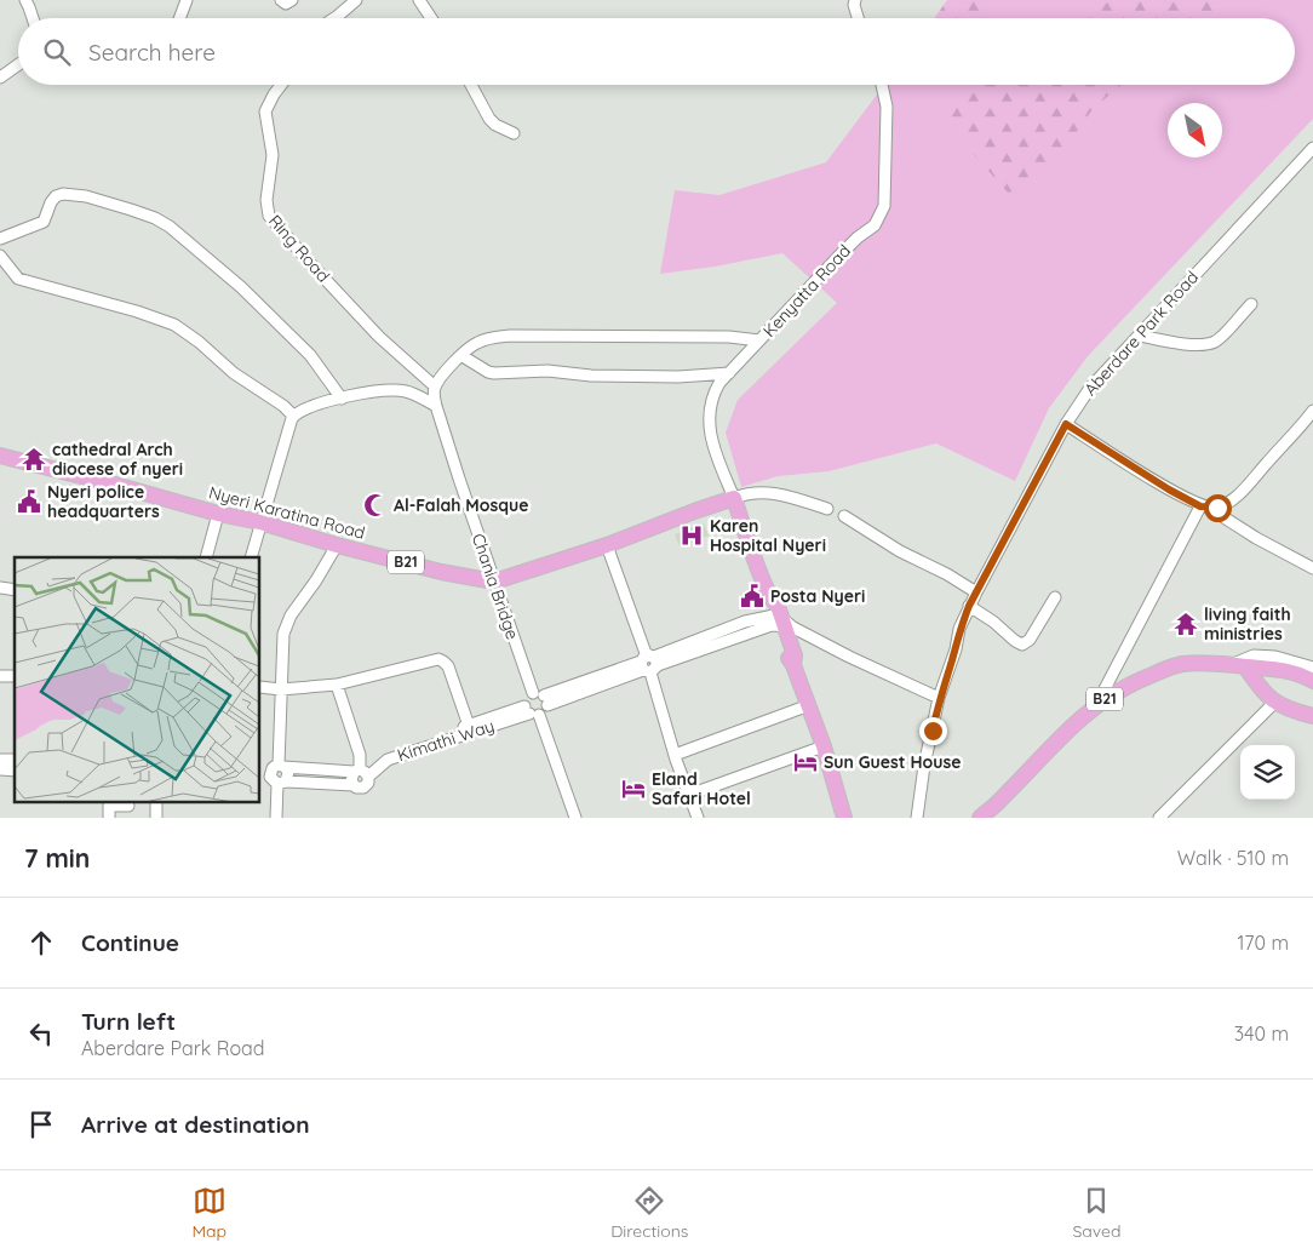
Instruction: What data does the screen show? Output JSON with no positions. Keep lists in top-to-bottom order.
{
  "streets": {
    "highway": ["Nyeri Karatina Road", "B21"],
    "street": [
      "Ring Road",
      "Kenyatta Road",
      "Aberdare Park Road",
      "Chania Bridge",
      "Kimathi Way"
    ]
  },
  "crossings": [
    ["Ring Road", "Chania Bridge"],
    ["Kenyatta Road", "Nyeri Karatina Road"],
    ["Nyeri Karatina Road", "Chania Bridge"],
    ["Chania Bridge", "Kimathi Way"]
  ],
  "places": {
    "temple": ["cathedral Arch diocese of nyeri", "living faith ministries"],
    "public building": ["Nyeri police headquarters", "Posta Nyeri"],
    "mosque": ["Al-Falah Mosque"],
    "hospital": ["Karen Hospital Nyeri"],
    "hotel": ["Sun Guest House", "Eland Safari Hotel"]
  },
  "north": "bottom right",
  "page": {
    "search": "Search here",
    "heading": ["7 min", "Walk · 510 m"],
    "list": [
      ["Continue", "170 m"],
      ["Turn left", "Aberdare Park Road", "340 m"],
      "Arrive at destination"
    ],
    "nav": ["Map", "Directions", "Saved"]
  }
}
